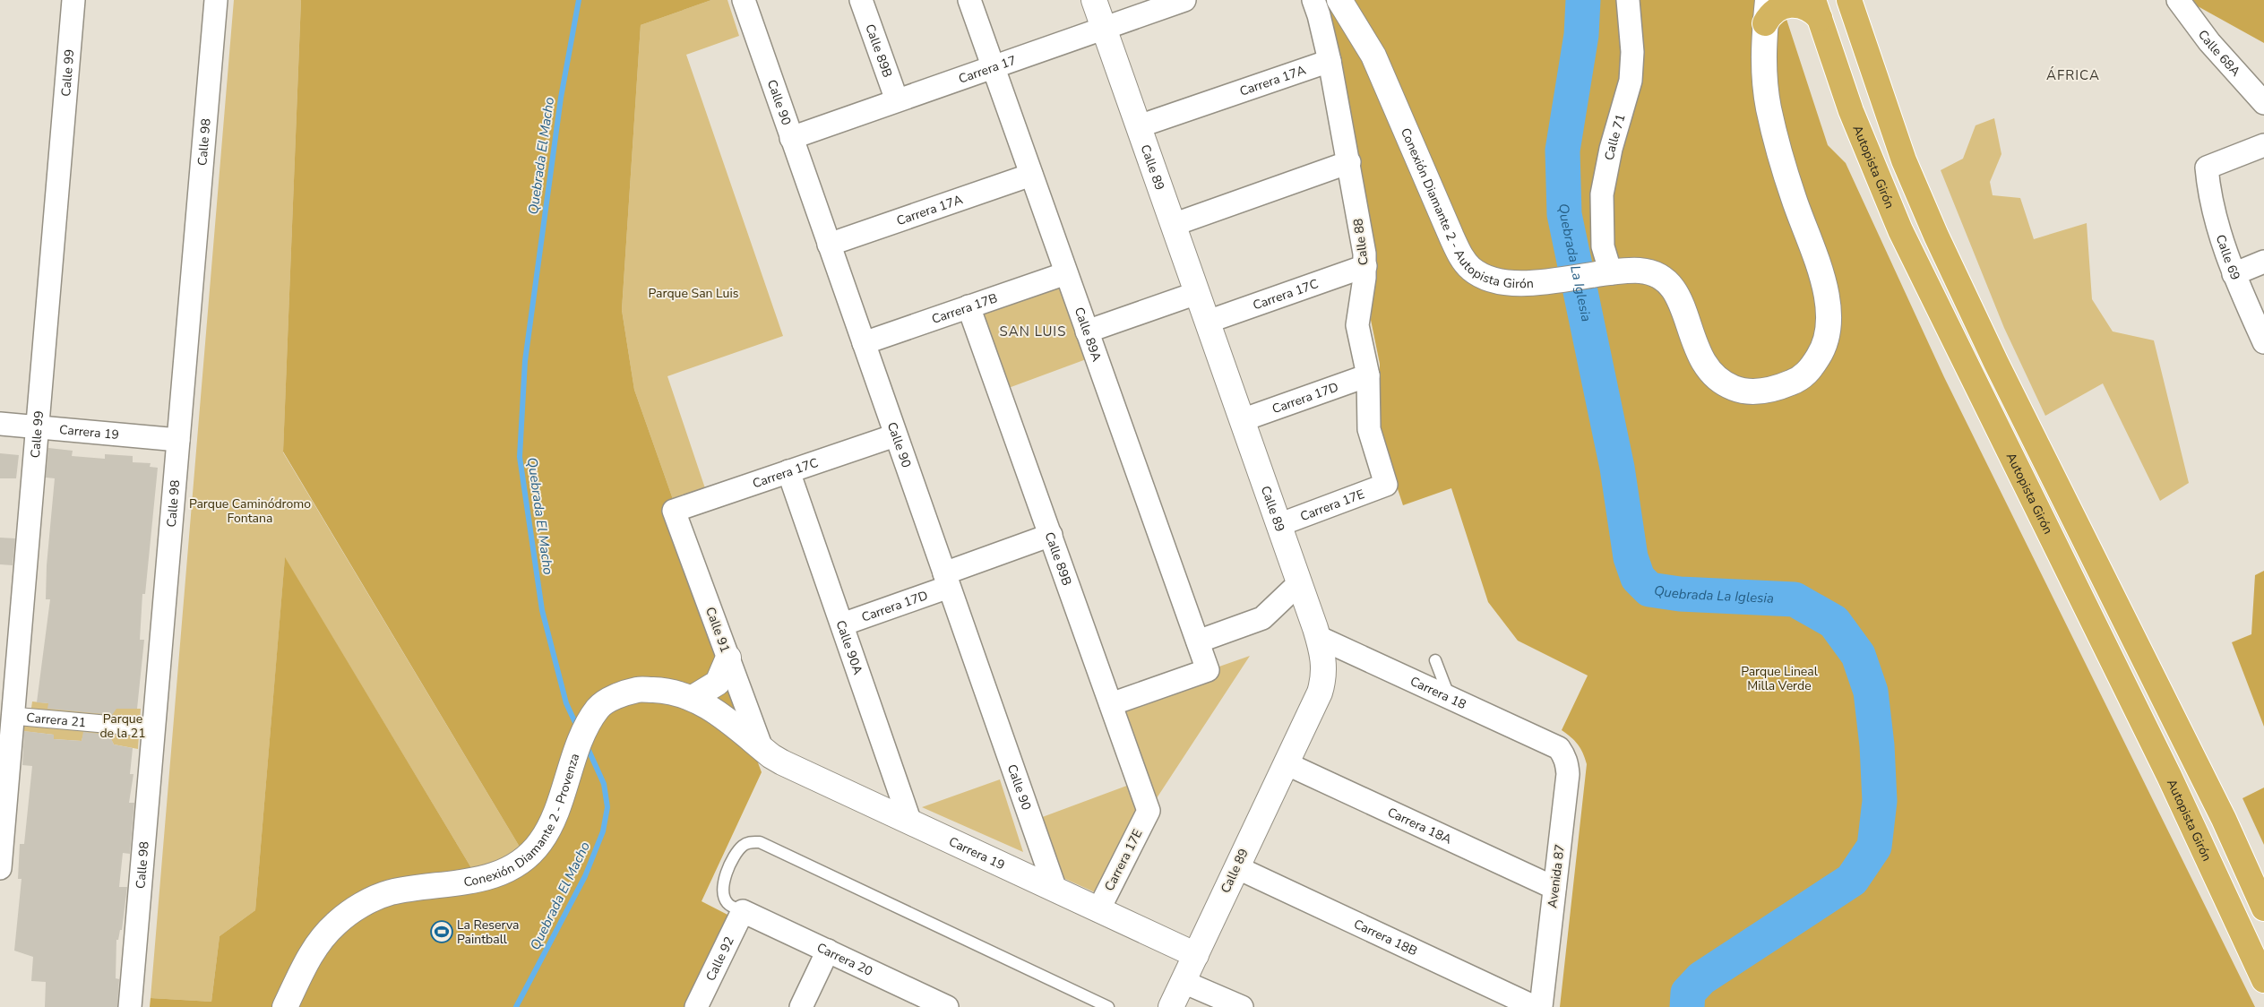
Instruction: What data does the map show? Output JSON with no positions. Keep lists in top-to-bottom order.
{
  "streets": {
    "highway": ["Autopista Girón"],
    "street": [
      "Calle 89B",
      "Calle 68A",
      "Carrera 17",
      "Calle 99",
      "Carrera 17A",
      "Calle 90",
      "Calle 71",
      "Calle 98",
      "Calle 89",
      "Conexión Diamante 2 - Autopista Girón",
      "Calle 88",
      "Calle 69",
      "Carrera 17C",
      "Carrera 17B",
      "Calle 89A",
      "Carrera 17D",
      "Carrera 19",
      "Carrera 17E",
      "Calle 91",
      "Calle 90A",
      "Carrera 18",
      "Carrera 21",
      "Conexión Diamante 2 - Provenza",
      "Carrera 18A",
      "Avenida 87",
      "Carrera 18B",
      "Carrera 20",
      "Calle 92"
    ]
  },
  "crossings": [
    ["Calle 89B", "Carrera 17"],
    ["Calle 89B", "Carrera 17B"],
    ["Calle 89B", "Calle 89A"],
    ["Calle 89B", "Carrera 17D"],
    ["Calle 89B", "Carrera 17E"],
    ["Carrera 17", "Calle 90"],
    ["Carrera 17", "Calle 89"],
    ["Carrera 17", "Calle 89A"],
    ["Calle 99", "Carrera 19"],
    ["Calle 99", "Carrera 21"],
    ["Carrera 17A", "Calle 90"],
    ["Carrera 17A", "Calle 89"],
    ["Carrera 17A", "Calle 88"],
    ["Carrera 17A", "Calle 89A"],
    ["Calle 90", "Carrera 17C"],
    ["Calle 90", "Carrera 17B"],
    ["Calle 90", "Carrera 17D"],
    ["Calle 90", "Carrera 19"],
    ["Calle 71", "Conexión Diamante 2 - Autopista Girón"],
    ["Calle 98", "Carrera 19"],
    ["Calle 98", "Carrera 21"],
    ["Calle 89", "Carrera 17C"],
    ["Calle 89", "Carrera 17D"],
    ["Calle 89", "Carrera 19"],
    ["Calle 89", "Carrera 17E"],
    ["Calle 89", "Carrera 18"],
    ["Calle 89", "Carrera 18A"],
    ["Calle 89", "Carrera 18B"],
    ["Calle 88", "Carrera 17C"],
    ["Calle 88", "Carrera 17D"],
    ["Calle 88", "Carrera 17E"],
    ["Carrera 17C", "Calle 91"],
    ["Carrera 17C", "Calle 90A"],
    ["Carrera 17B", "Calle 89A"],
    ["Carrera 17D", "Calle 90A"],
    ["Carrera 19", "Carrera 17E"],
    ["Carrera 19", "Calle 91"],
    ["Carrera 19", "Calle 90A"],
    ["Carrera 19", "Conexión Diamante 2 - Provenza"],
    ["Calle 91", "Conexión Diamante 2 - Provenza"],
    ["Carrera 18", "Avenida 87"],
    ["Carrera 18A", "Avenida 87"],
    ["Carrera 20", "Calle 92"]
  ],
  "districts": ["ÁFRICA", "SAN LUIS"],
  "water": ["Quebrada El Macho", "Quebrada La Iglesia"],
  "parks": [
    "Parque San Luis",
    "Parque Caminódromo Fontana",
    "Parque Lineal Milla Verde",
    "Parque de la 21"
  ],
  "places": {
    "sports": ["La Reserva Paintball"]
  }
}
